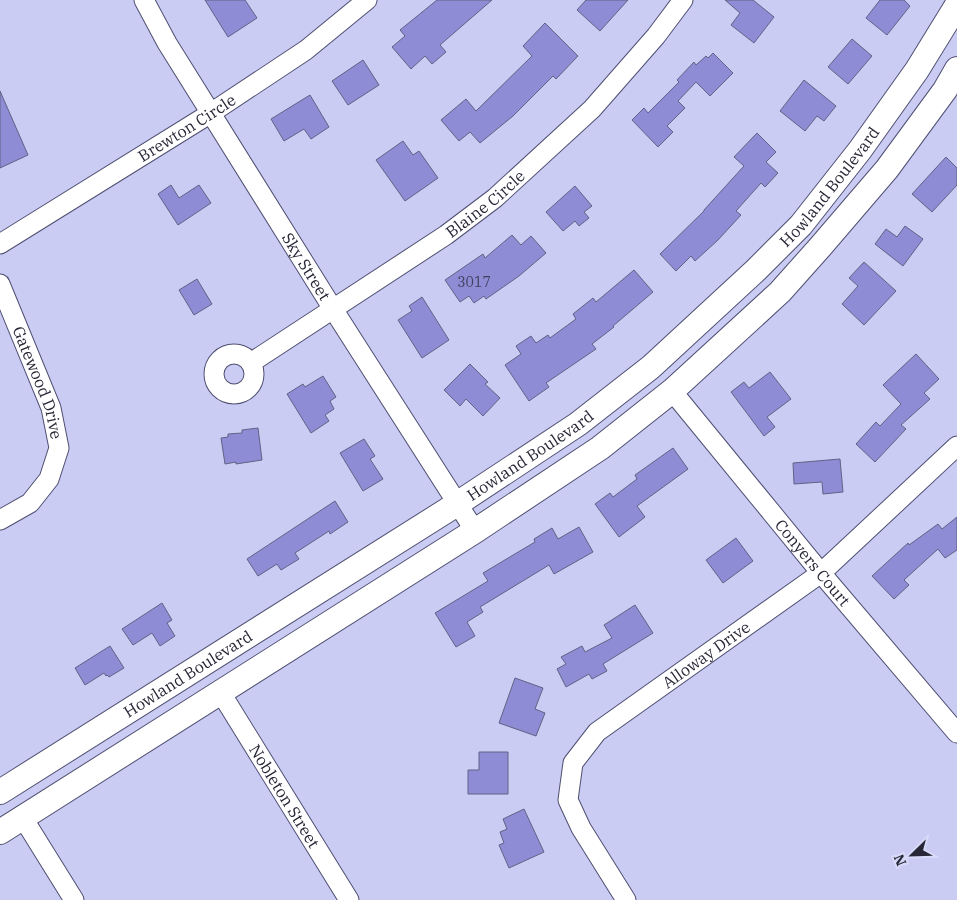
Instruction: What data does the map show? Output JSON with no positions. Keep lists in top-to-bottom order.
{
  "streets": {
    "main road": ["Howland Boulevard"],
    "street": [
      "Brewton Circle",
      "Blaine Circle",
      "Sky Street",
      "Gatewood Drive",
      "Conyers Court",
      "Alloway Drive",
      "Nobleton Street"
    ]
  },
  "crossings": [
    ["Brewton Circle", "Sky Street"],
    ["Howland Boulevard", "Sky Street"],
    ["Howland Boulevard", "Conyers Court"],
    ["Howland Boulevard", "Nobleton Street"],
    ["Blaine Circle", "Sky Street"],
    ["Conyers Court", "Alloway Drive"]
  ],
  "house_numbers": ["3017"],
  "north": "bottom left"
}
